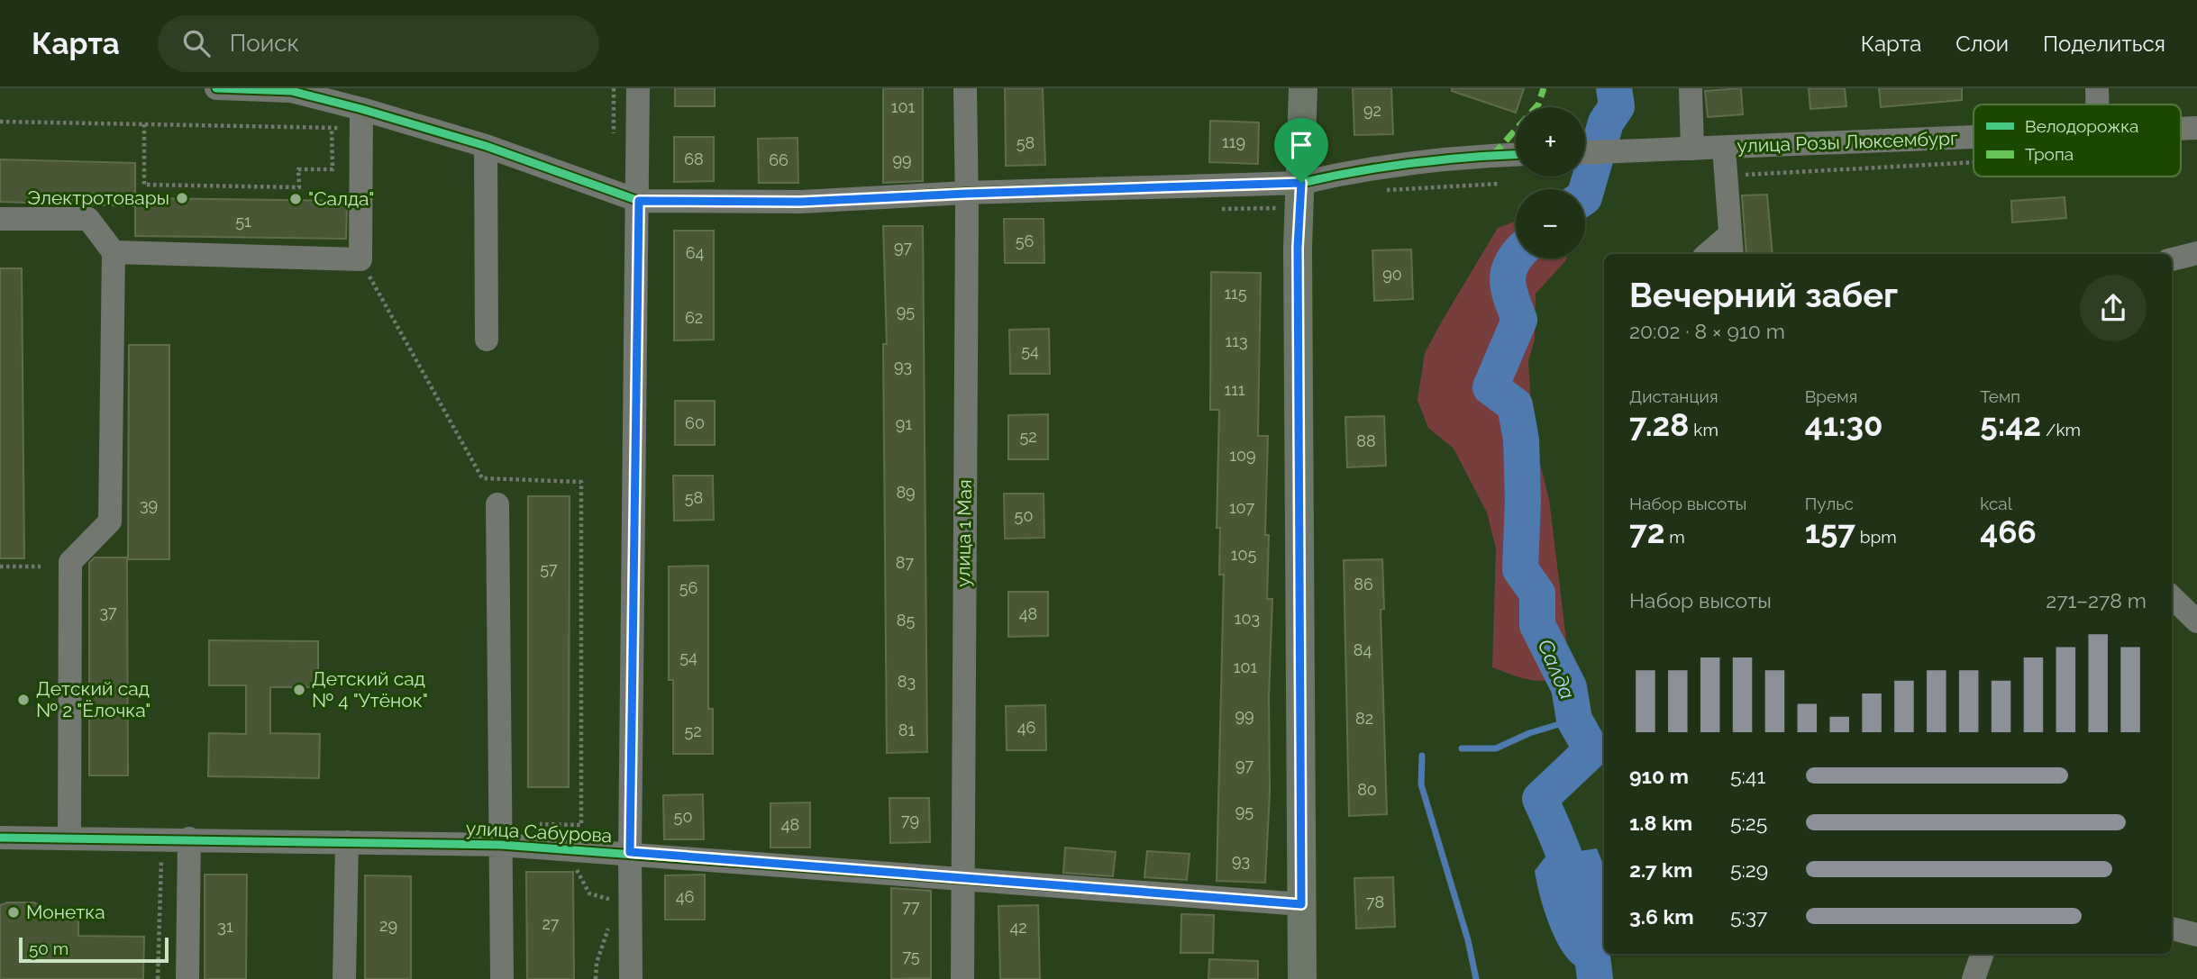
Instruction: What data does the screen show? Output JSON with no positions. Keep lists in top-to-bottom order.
{
  "streets": {
    "street": ["улица Розы Люксембург", "улица 1 Мая", "улица Сабурова"]
  },
  "crossings": [
    ["улица 1 Мая", "улица Сабурова"]
  ],
  "water": ["Салда"],
  "places": [
    "Электротовары",
    "\"Салда\"",
    "Детский сад № 4 \"Утёнок\"",
    "Детский сад № 2 \"Ёлочка\"",
    "Монетка"
  ],
  "house_numbers": [
    "101",
    "92",
    "119",
    "58",
    "68",
    "66",
    "99",
    "51",
    "56",
    "97",
    "64",
    "90",
    "115",
    "95",
    "62",
    "113",
    "54",
    "93",
    "111",
    "60",
    "91",
    "52",
    "88",
    "109",
    "89",
    "58",
    "39",
    "107",
    "50",
    "105",
    "87",
    "57",
    "86",
    "56",
    "37",
    "48",
    "103",
    "85",
    "84",
    "54",
    "101",
    "83",
    "99",
    "82",
    "46",
    "81",
    "52",
    "97",
    "80",
    "95",
    "50",
    "79",
    "48",
    "93",
    "46",
    "78",
    "77",
    "27",
    "29",
    "31",
    "42",
    "75"
  ],
  "legend": ["Велодорожка", "Тропа"],
  "scale_bar": "50 m",
  "page": {
    "header": "Карта",
    "search": "Поиск",
    "nav": ["Карта", "Слои", "Поделиться"],
    "map_buttons": ["+", "−"],
    "heading": ["Вечерний забег", "20:02 · 8 × 910 m"],
    "stats": [
      ["Дистанция", "7.28 km"],
      ["Время", "41:30"],
      ["Темп", "5:42 /km"],
      ["Набор высоты", "72 m"],
      ["Пульс", "157 bpm"],
      ["kcal", "466"]
    ],
    "chart": ["Набор высоты", "271–278 m"],
    "list": [
      {
        "name": "910 m",
        "note": "5:41"
      },
      {
        "name": "1.8 km",
        "note": "5:25"
      },
      {
        "name": "2.7 km",
        "note": "5:29"
      },
      {
        "name": "3.6 km",
        "note": "5:37"
      }
    ],
    "scale": "50 m"
  }
}
